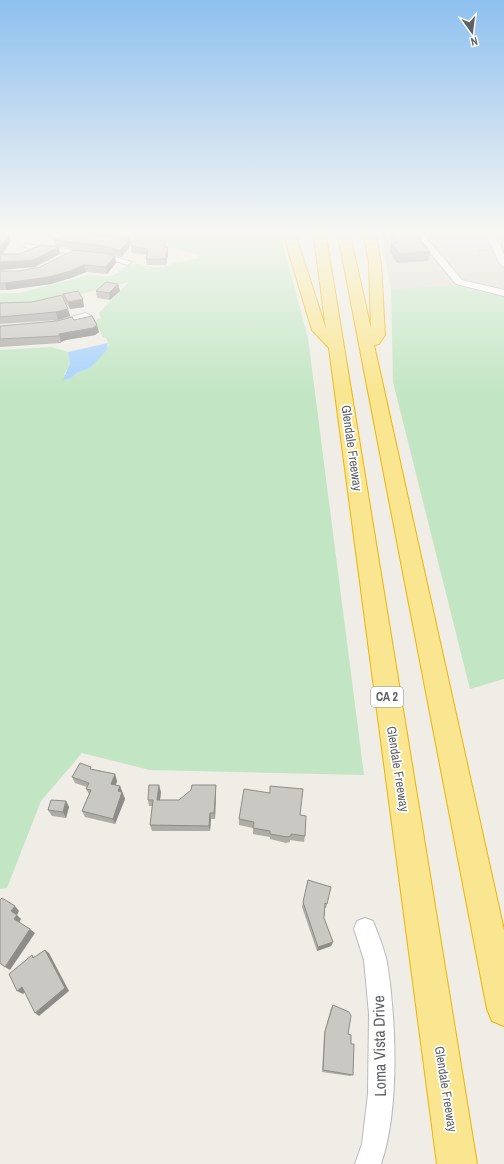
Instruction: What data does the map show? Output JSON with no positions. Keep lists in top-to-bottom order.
{
  "streets": {
    "highway": ["Glendale Freeway", "CA 2"],
    "street": ["Loma Vista Drive"]
  },
  "north": "bottom"
}
